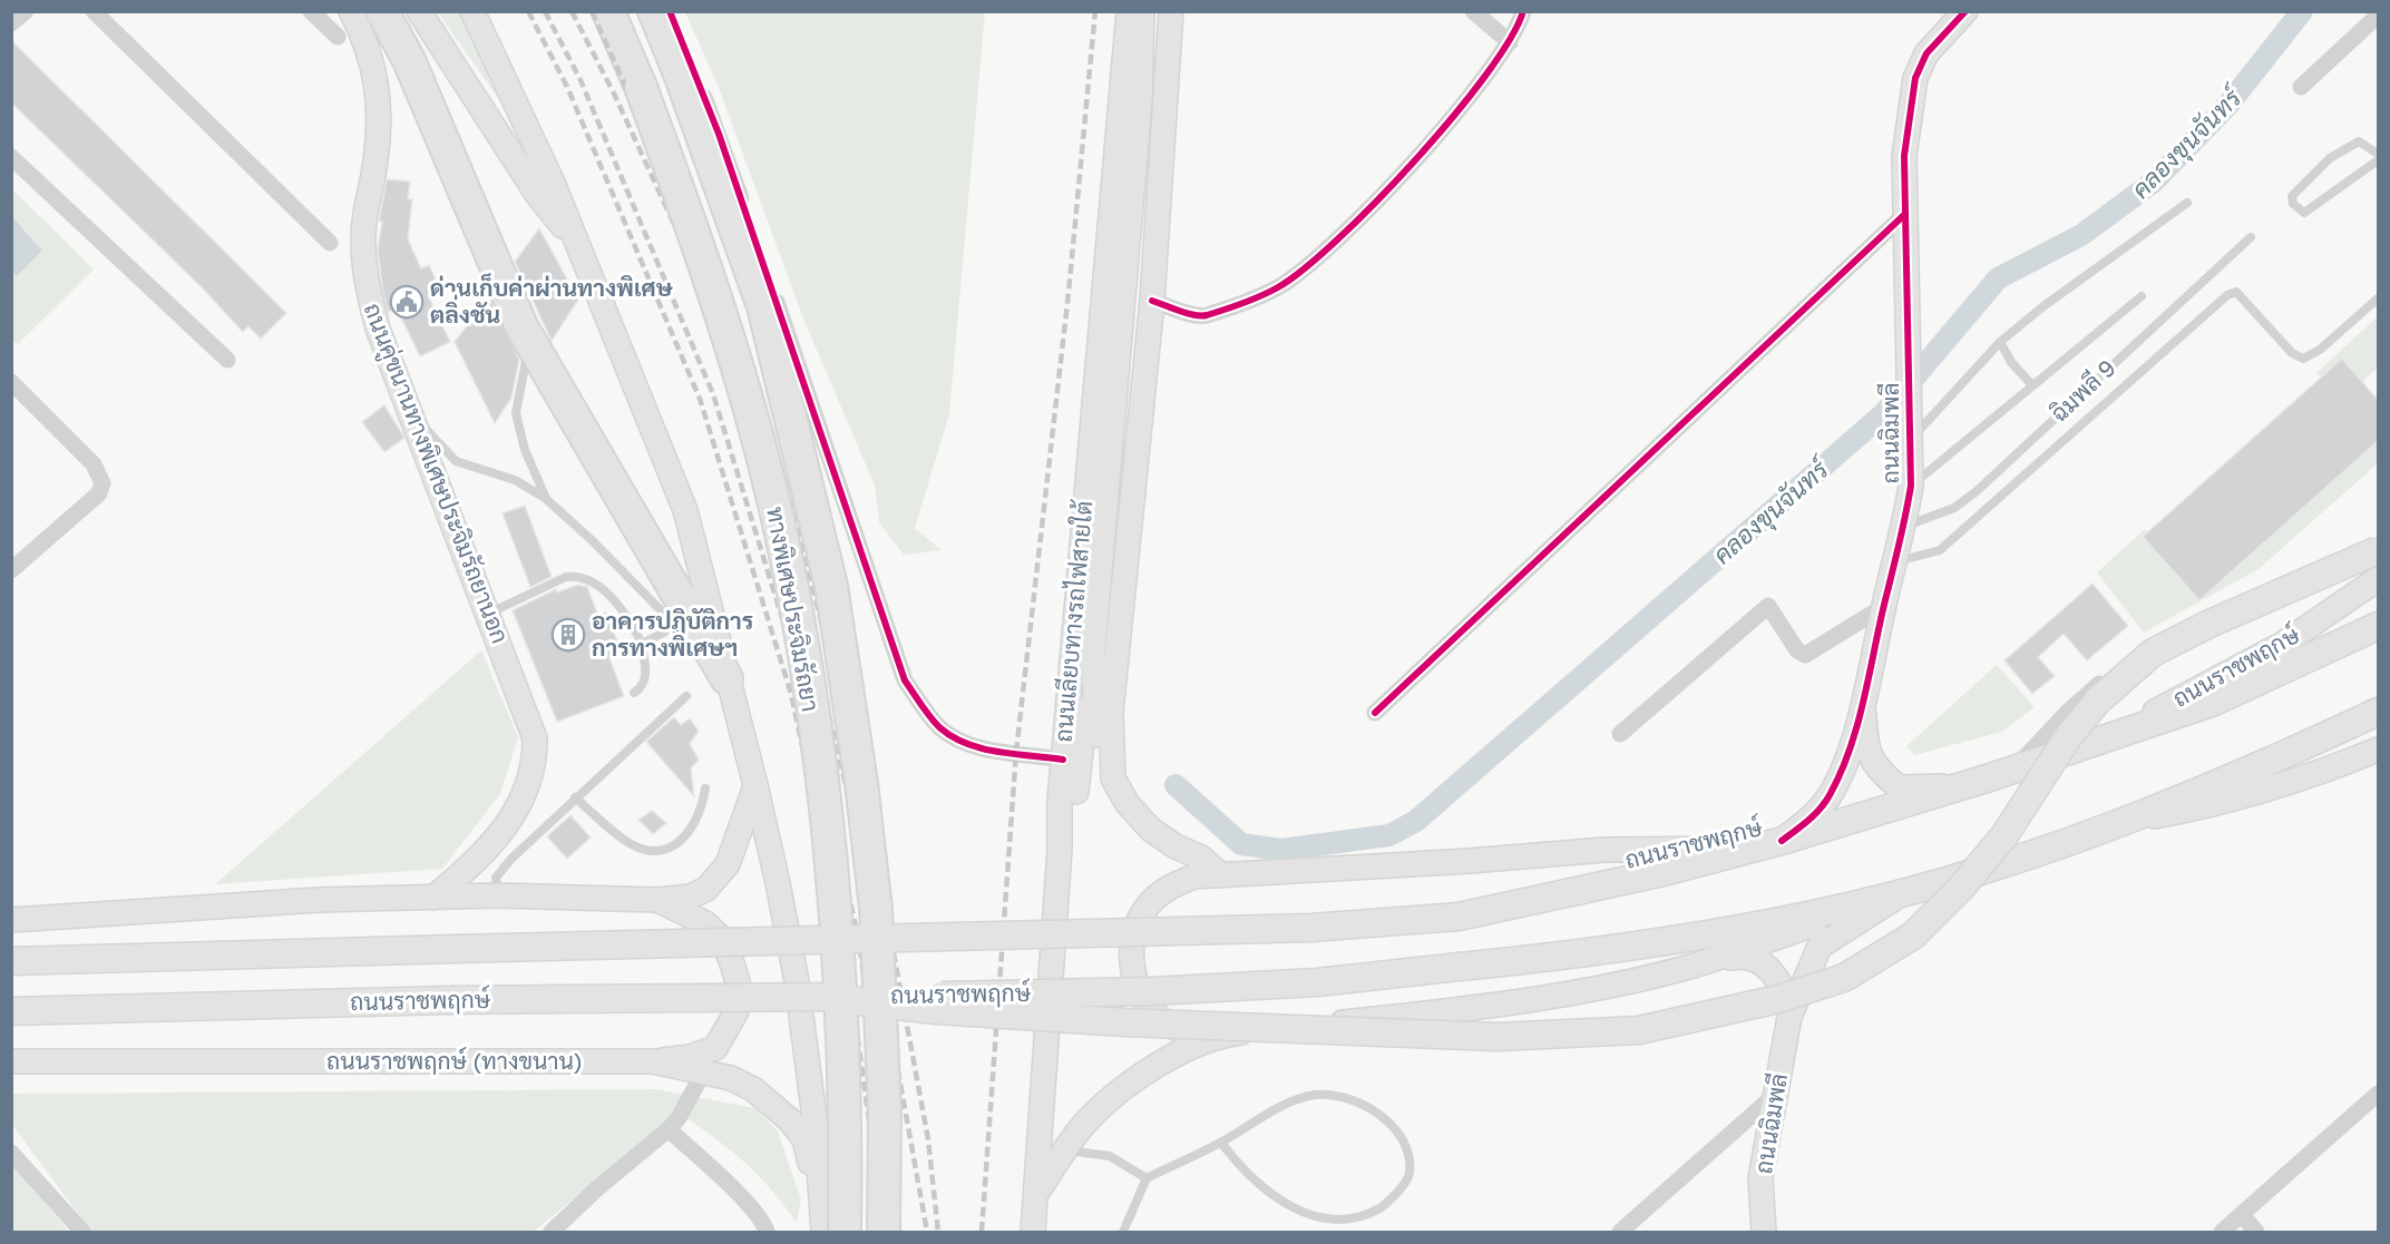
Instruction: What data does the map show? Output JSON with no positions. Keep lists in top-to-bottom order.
{
  "streets": {
    "highway": ["ทางพิเศษประจิมรัถยา"],
    "main road": [
      "ถนนฉิมพลี",
      "ถนนคู่ขนานทางพิเศษประจิมรัถยานอก",
      "ถนนเลียบทางรถไฟสายใต้",
      "ถนนราชพฤกษ์",
      "ถนนราชพฤกษ์ (ทางขนาน)"
    ],
    "lane": ["ฉิมพลี 9"]
  },
  "crossings": [
    ["ฉิมพลี 9", "ถนนฉิมพลี"],
    ["ถนนฉิมพลี", "ถนนราชพฤกษ์"],
    ["ถนนเลียบทางรถไฟสายใต้", "ถนนราชพฤกษ์"]
  ],
  "water": ["คลองขุนจันทร์"],
  "places": {
    "public building": ["ด่านเก็บค่าผ่านทางพิเศษ ตลิ่งชัน"],
    "building": ["อาคารปฏิบัติการ การทางพิเศษฯ"]
  }
}
